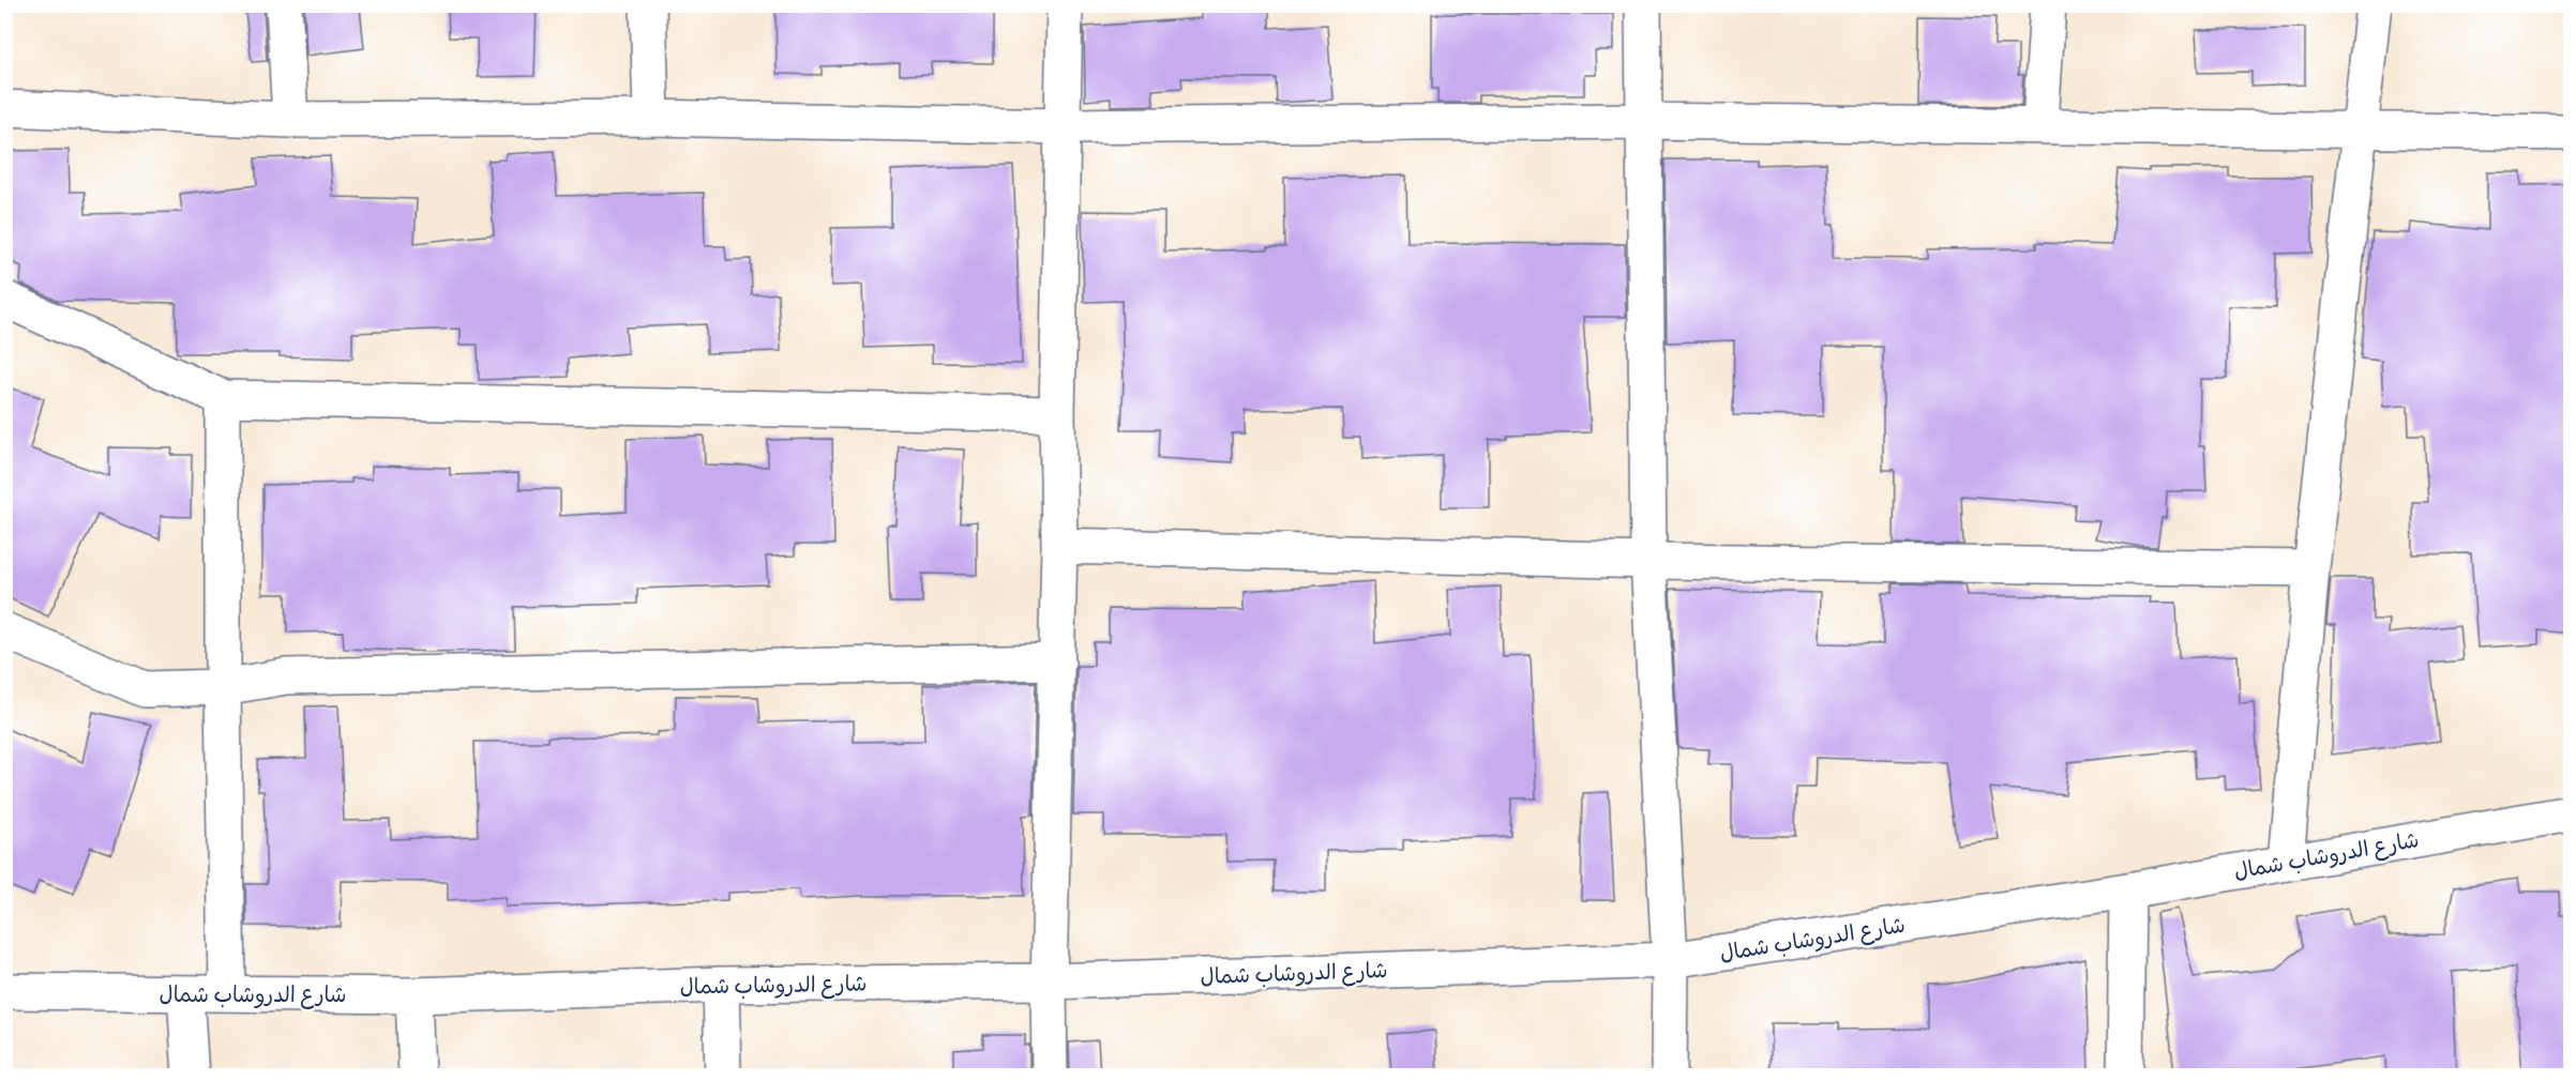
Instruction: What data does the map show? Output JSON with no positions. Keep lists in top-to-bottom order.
{
  "streets": {
    "street": ["شارع الدروشاب شمال"]
  }
}
